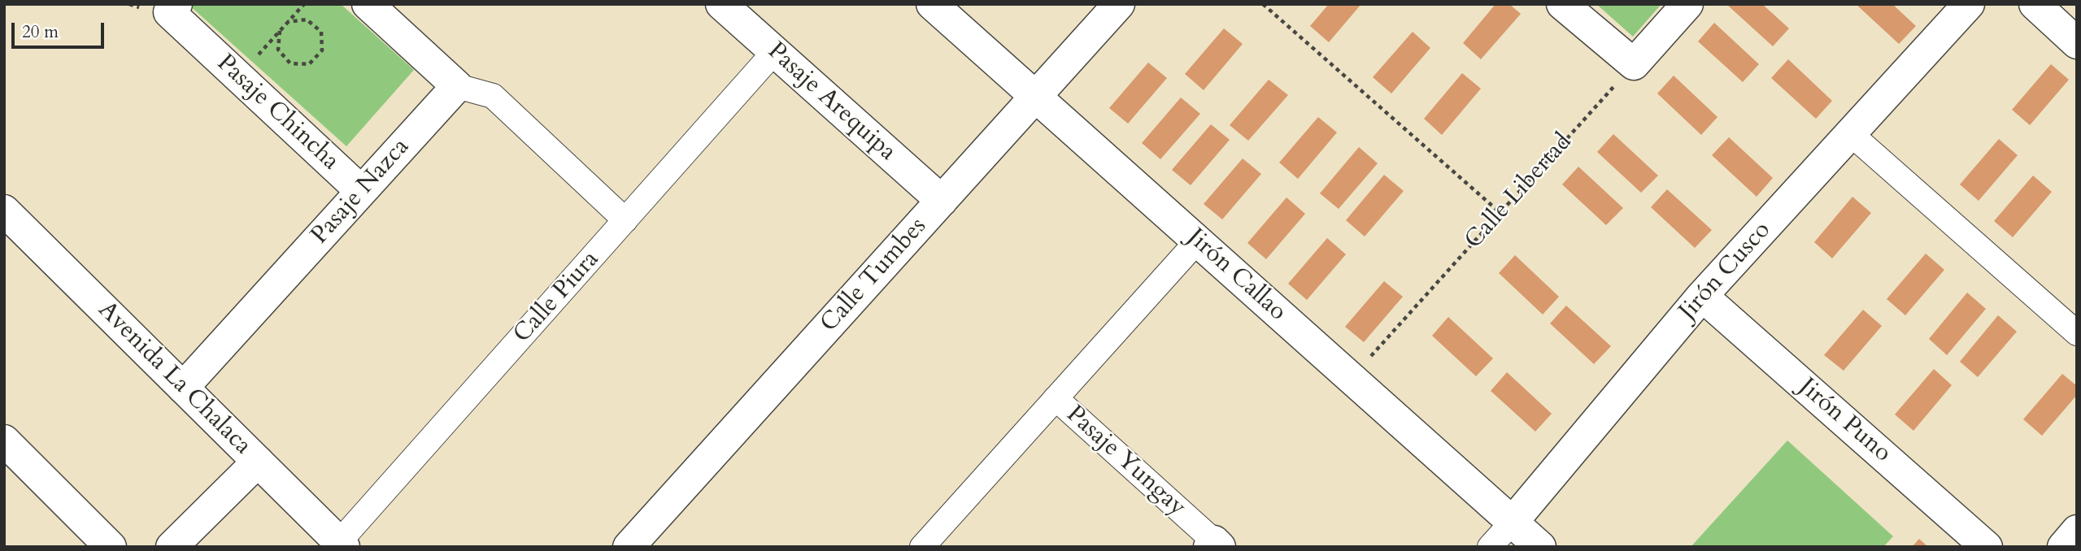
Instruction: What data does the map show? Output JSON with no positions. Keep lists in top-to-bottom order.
{
  "streets": {
    "street": [
      "Pasaje Arequipa",
      "Pasaje Chincha",
      "Pasaje Nazca",
      "Jirón Cusco",
      "Calle Tumbes",
      "Jirón Callao",
      "Calle Piura",
      "Avenida La Chalaca",
      "Jirón Puno",
      "Pasaje Yungay"
    ],
    "path": ["Calle Libertad"]
  },
  "crossings": [
    ["Pasaje Arequipa", "Calle Tumbes"],
    ["Pasaje Arequipa", "Calle Piura"],
    ["Pasaje Chincha", "Pasaje Nazca"],
    ["Pasaje Nazca", "Avenida La Chalaca"],
    ["Calle Libertad", "Jirón Callao"],
    ["Jirón Cusco", "Jirón Callao"],
    ["Jirón Cusco", "Jirón Puno"],
    ["Calle Tumbes", "Jirón Callao"],
    ["Calle Piura", "Avenida La Chalaca"]
  ],
  "scale_bar": "20 m"
}
